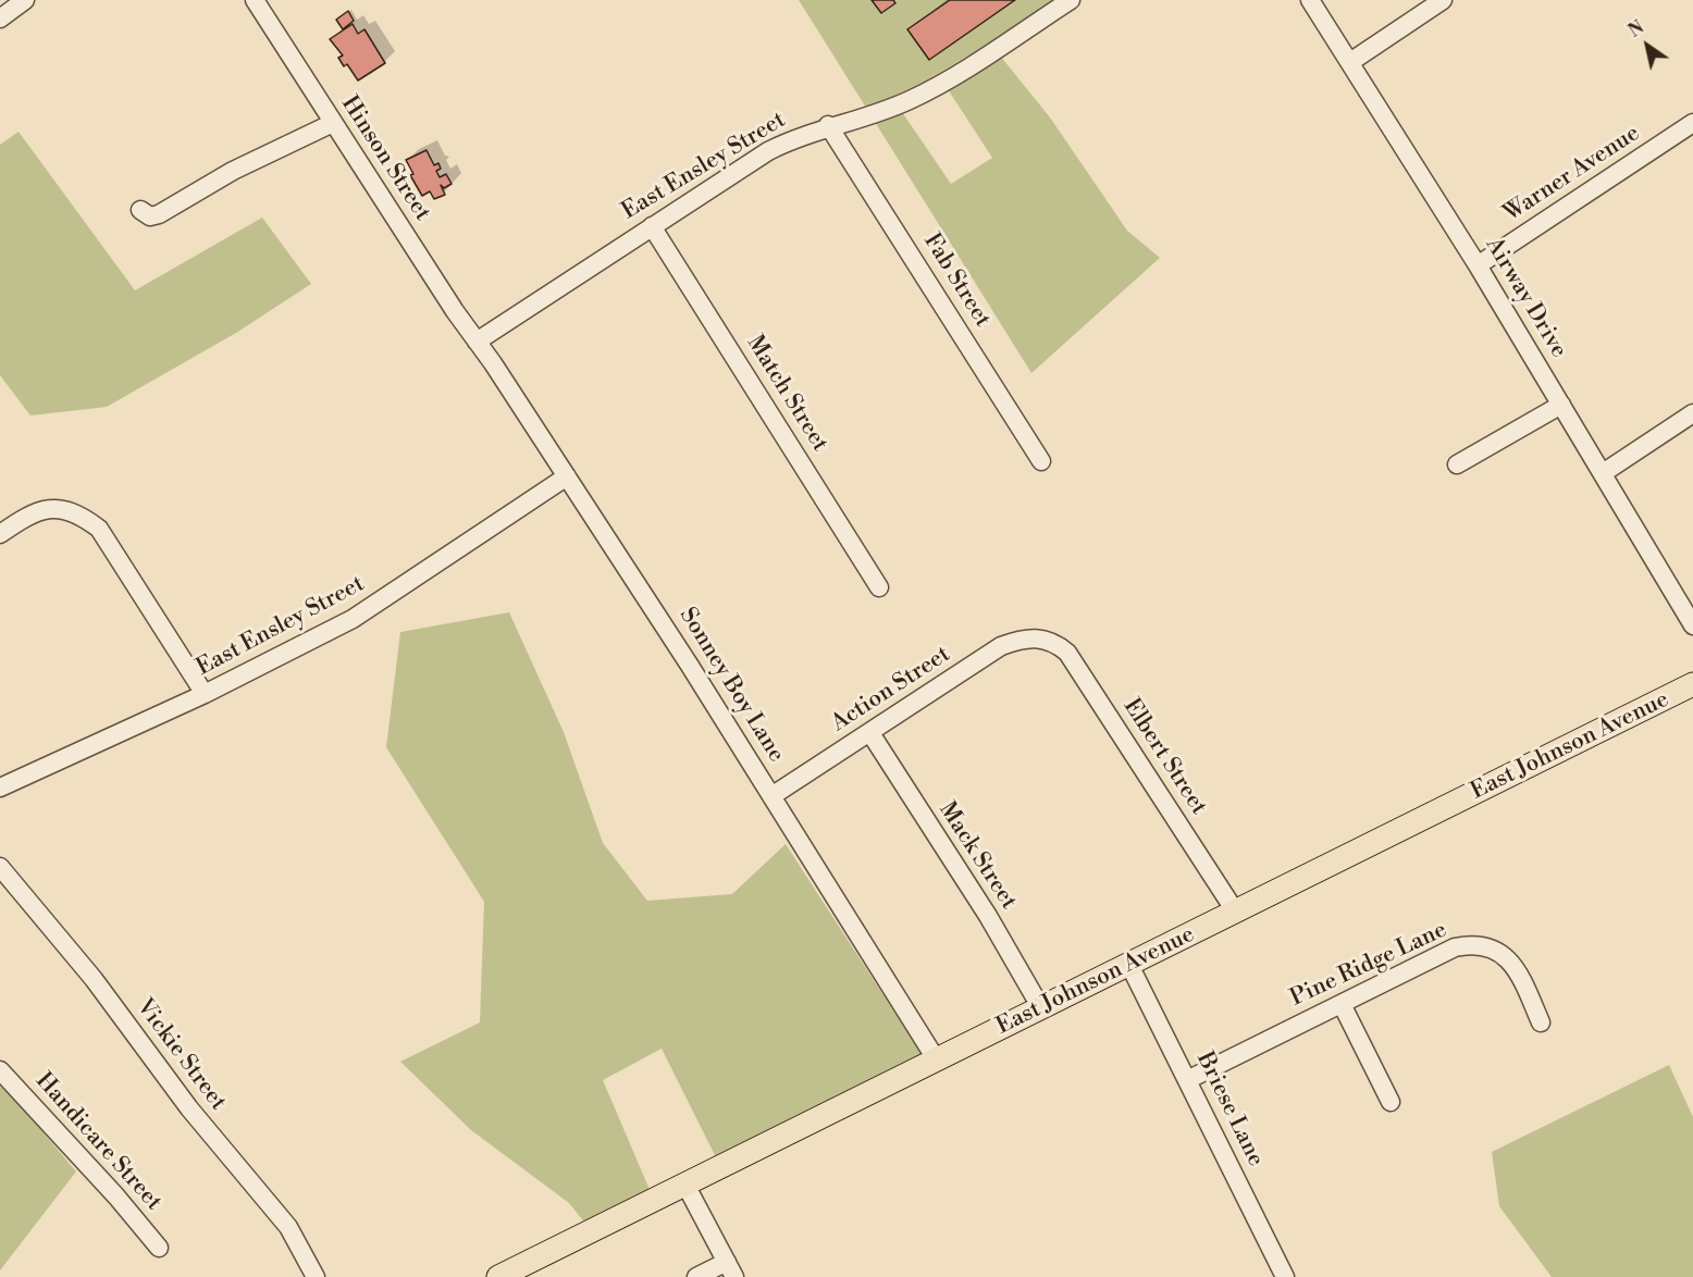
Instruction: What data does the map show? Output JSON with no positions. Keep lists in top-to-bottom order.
{
  "streets": {
    "main road": ["East Johnson Avenue"],
    "street": [
      "Hinson Street",
      "East Ensley Street",
      "Warner Avenue",
      "Fab Street",
      "Airway Drive",
      "Match Street",
      "Sonney Boy Lane",
      "Action Street",
      "Elbert Street",
      "Mack Street",
      "Pine Ridge Lane",
      "Vickie Street",
      "Briese Lane",
      "Handicare Street"
    ]
  },
  "crossings": [
    ["Hinson Street", "East Ensley Street"],
    ["Hinson Street", "Sonney Boy Lane"],
    ["East Ensley Street", "Fab Street"],
    ["East Ensley Street", "Match Street"],
    ["East Ensley Street", "Sonney Boy Lane"],
    ["Warner Avenue", "Airway Drive"],
    ["Sonney Boy Lane", "Action Street"],
    ["Sonney Boy Lane", "East Johnson Avenue"],
    ["Action Street", "Elbert Street"],
    ["Action Street", "Mack Street"],
    ["East Johnson Avenue", "Elbert Street"],
    ["East Johnson Avenue", "Mack Street"],
    ["East Johnson Avenue", "Briese Lane"],
    ["Pine Ridge Lane", "Briese Lane"]
  ],
  "north": "top left"
}
